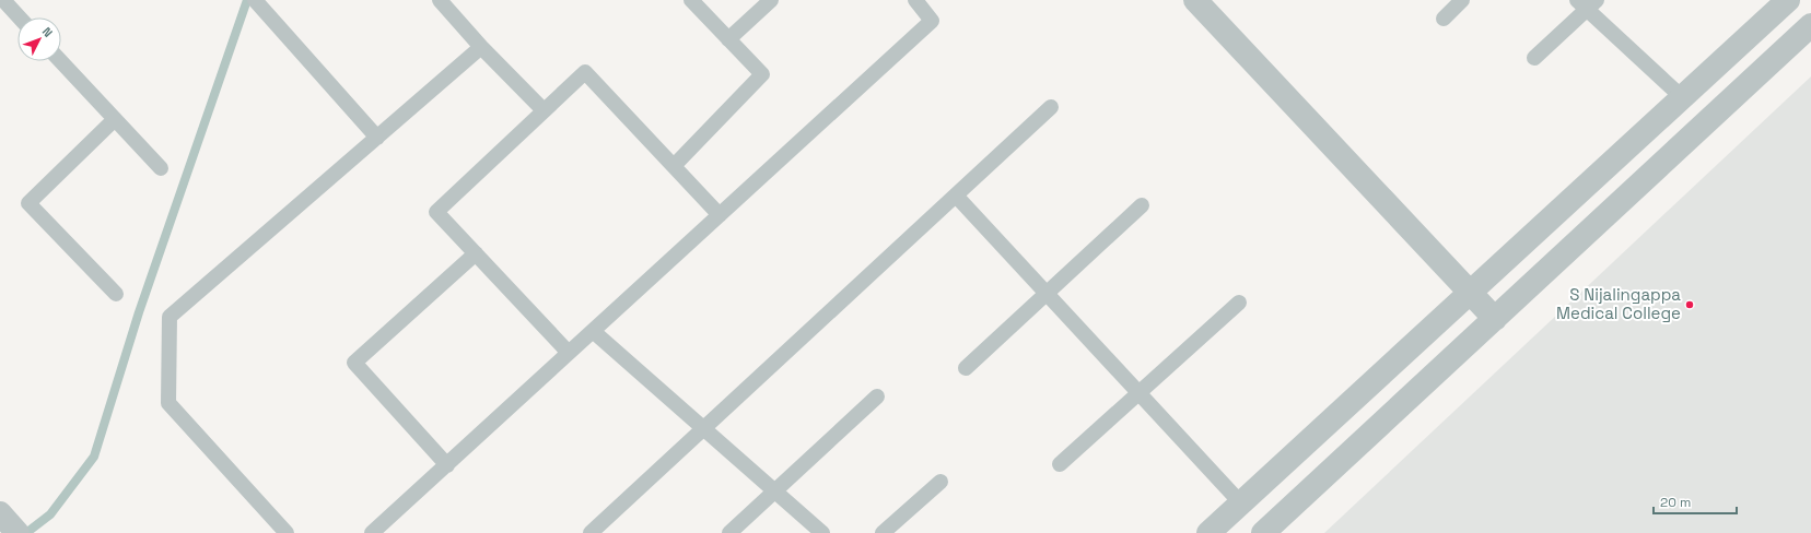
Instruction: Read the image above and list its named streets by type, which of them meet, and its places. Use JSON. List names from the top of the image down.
{
  "places": ["S Nijalingappa Medical College"],
  "scale_bar": "20 m",
  "north": "top right"
}
